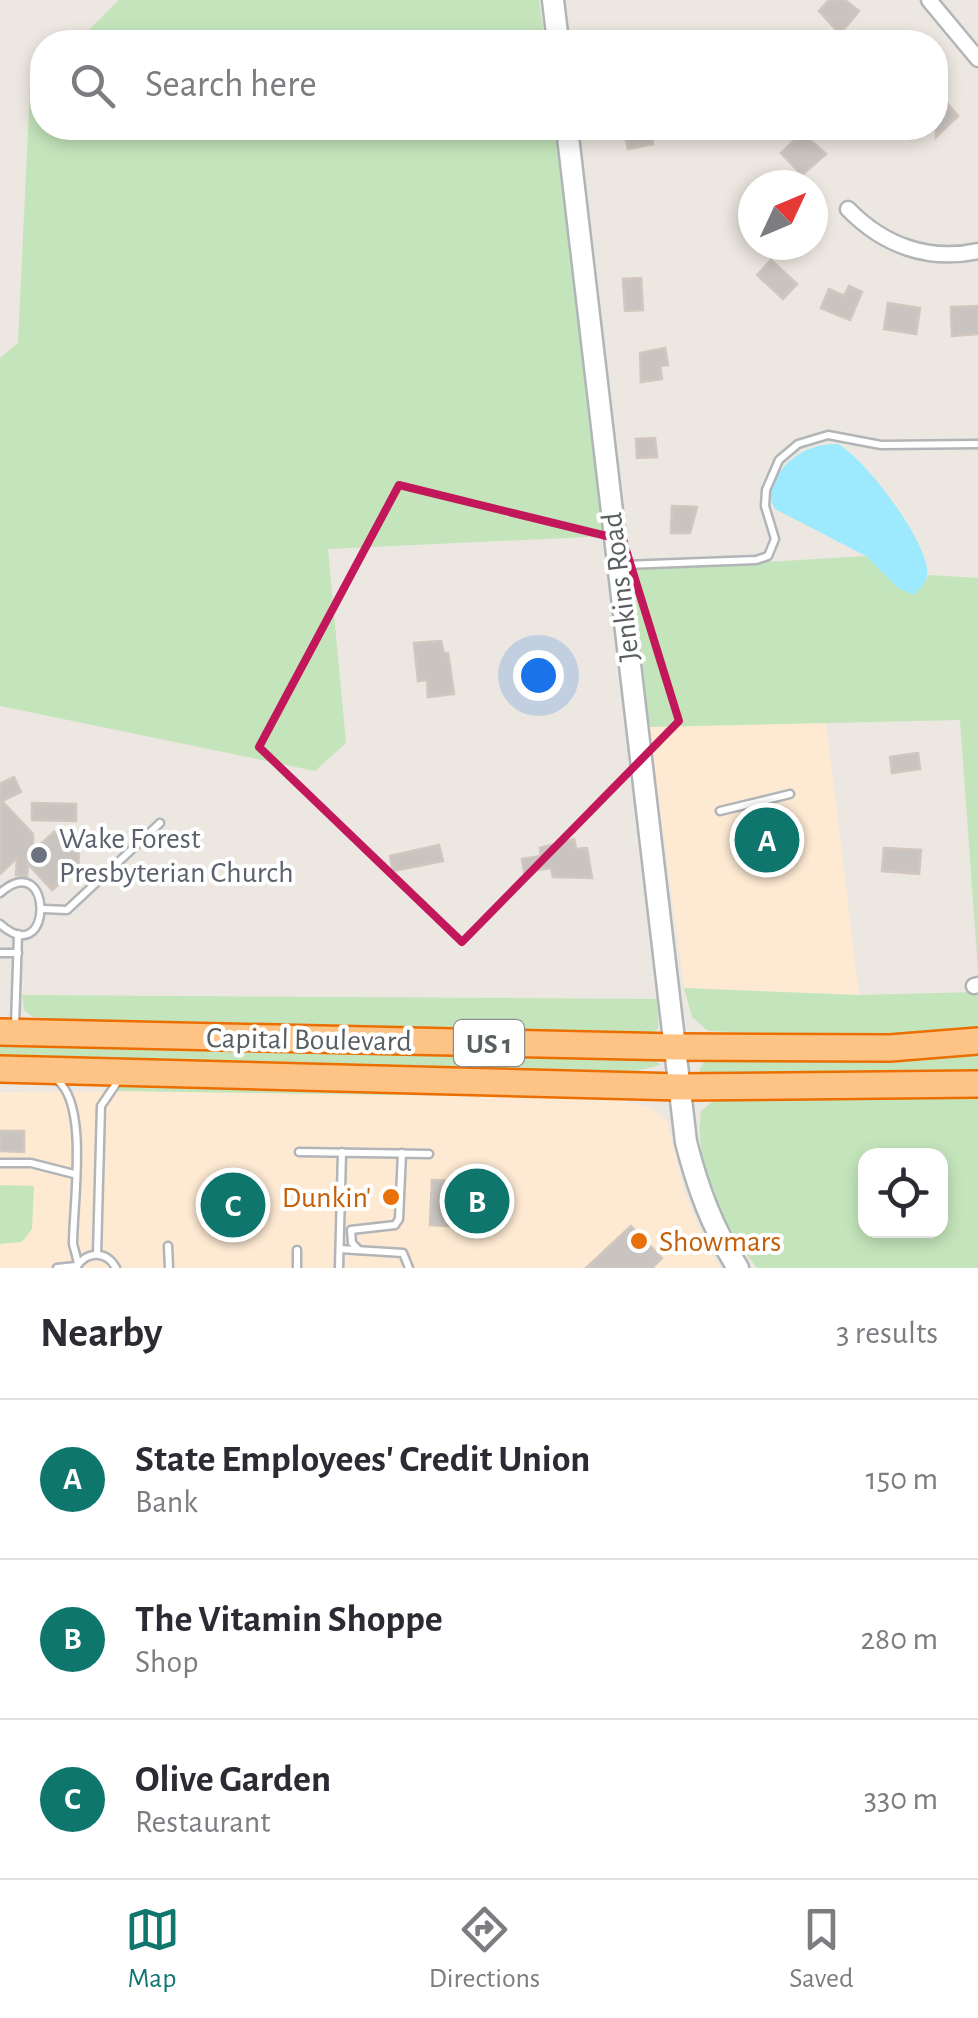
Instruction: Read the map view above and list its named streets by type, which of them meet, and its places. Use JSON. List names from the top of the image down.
{
  "streets": {
    "highway": ["Capital Boulevard", "US 1"],
    "street": ["Jenkins Road"]
  },
  "crossings": [
    ["Jenkins Road", "Capital Boulevard"]
  ],
  "places": ["Wake Forest Presbyterian Church", "Dunkin'", "Showmars"],
  "north": "top right",
  "page": {
    "search": "Search here",
    "pins": ["A", "B", "C"],
    "heading": ["Nearby", "3 results"],
    "list": [
      {
        "mark": "A",
        "name": "State Employees' Credit Union",
        "note": "Bank",
        "value": "150 m"
      },
      {
        "mark": "B",
        "name": "The Vitamin Shoppe",
        "note": "Shop",
        "value": "280 m"
      },
      {
        "mark": "C",
        "name": "Olive Garden",
        "note": "Restaurant",
        "value": "330 m"
      }
    ],
    "nav": ["Map", "Directions", "Saved"]
  }
}
